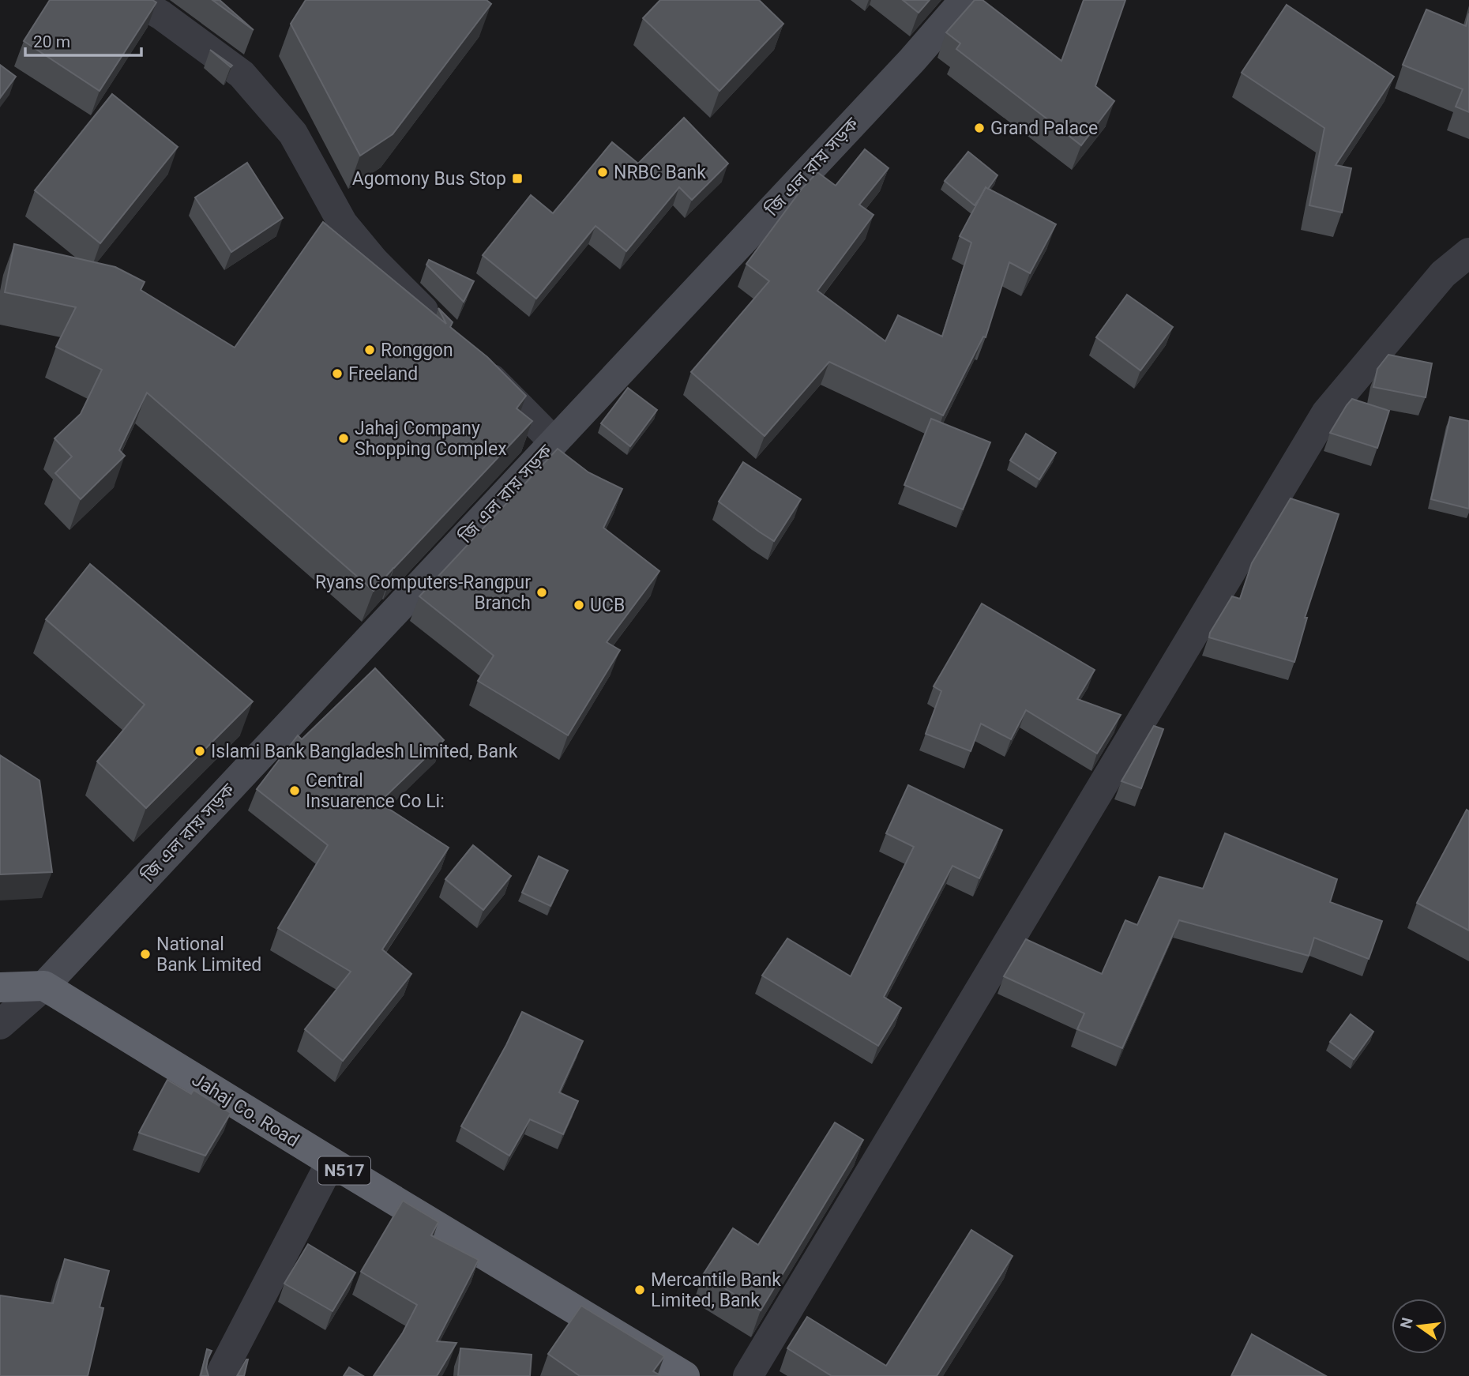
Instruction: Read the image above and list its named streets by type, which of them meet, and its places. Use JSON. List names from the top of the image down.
{
  "streets": {
    "highway": ["Jahaj Co. Road", "N517"],
    "main road": ["জি এল রায় সড়ক"]
  },
  "crossings": [
    ["জি এল রায় সড়ক", "Jahaj Co. Road"]
  ],
  "places": {
    "other": [
      "Grand Palace",
      "NRBC Bank",
      "Ronggon",
      "Freeland",
      "Jahaj Company Shopping Complex",
      "Ryans Computers-Rangpur Branch",
      "UCB",
      "Islami Bank Bangladesh Limited, Bank",
      "Central Insuarence Co Li:",
      "National Bank Limited",
      "Mercantile Bank Limited, Bank"
    ],
    "transit": ["Agomony Bus Stop"]
  },
  "scale_bar": "20 m",
  "north": "left"
}
